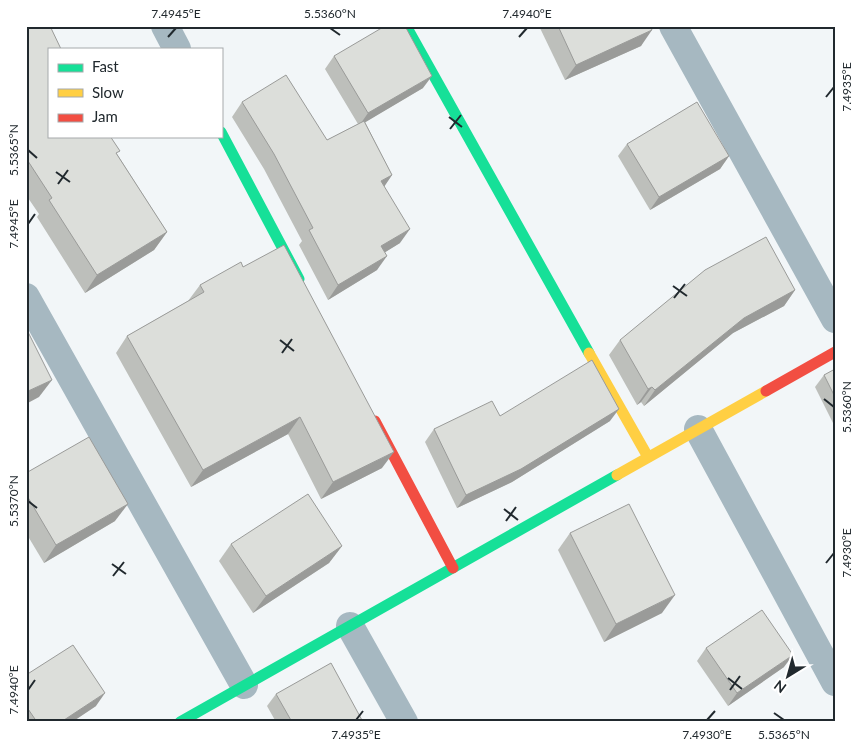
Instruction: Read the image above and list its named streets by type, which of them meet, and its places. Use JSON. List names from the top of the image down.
{
  "legend": ["Fast", "Slow", "Jam"],
  "north": "bottom left",
  "coordinates": [
    "7.4945°E",
    "5.5360°N",
    "7.4940°E",
    "7.4935°E",
    "5.5365°N",
    "5.5370°N",
    "7.4930°E"
  ]
}
